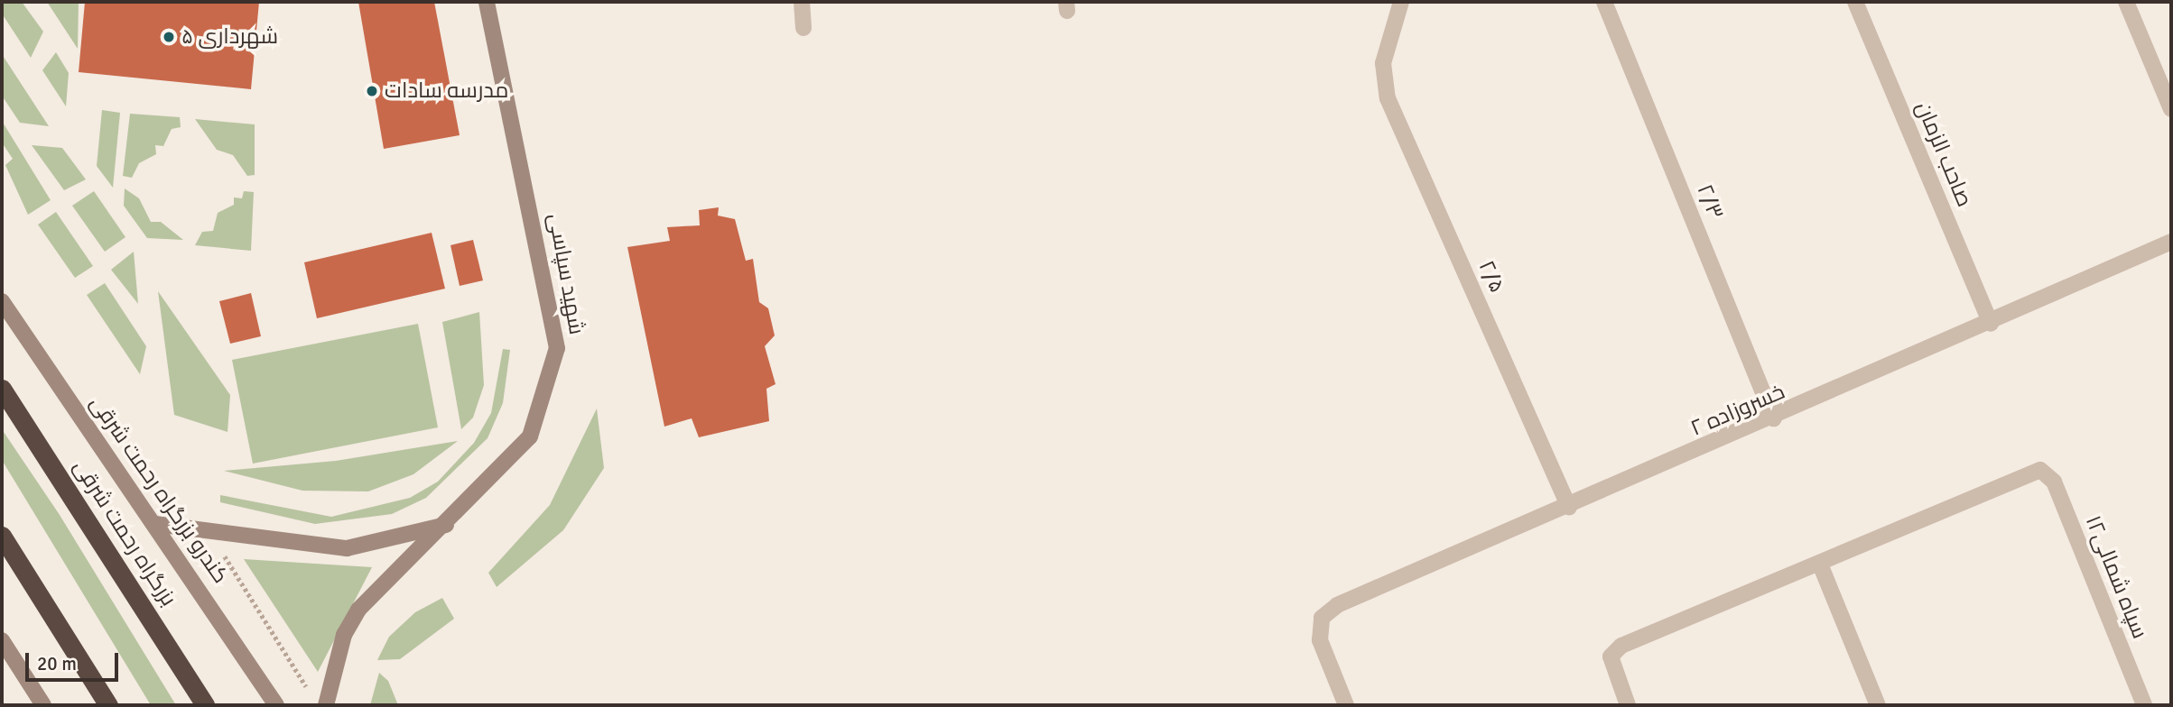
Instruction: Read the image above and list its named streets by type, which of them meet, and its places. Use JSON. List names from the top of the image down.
{
  "streets": {
    "highway": ["بزرگراه رحمت شرقی"],
    "street": [
      "صاحب الزمان",
      "۲/۳",
      "شهید سپاسی",
      "۲/۵",
      "خسروزاده ۲",
      "کندرو بزرگراه رحمت شرقی",
      "سپاه شمالی۱۲"
    ]
  },
  "crossings": [
    ["صاحب الزمان", "خسروزاده ۲"],
    ["۲/۳", "خسروزاده ۲"],
    ["۲/۵", "خسروزاده ۲"]
  ],
  "places": ["شهرداری ۵", "مدرسه سادات"],
  "scale_bar": "20 m"
}
